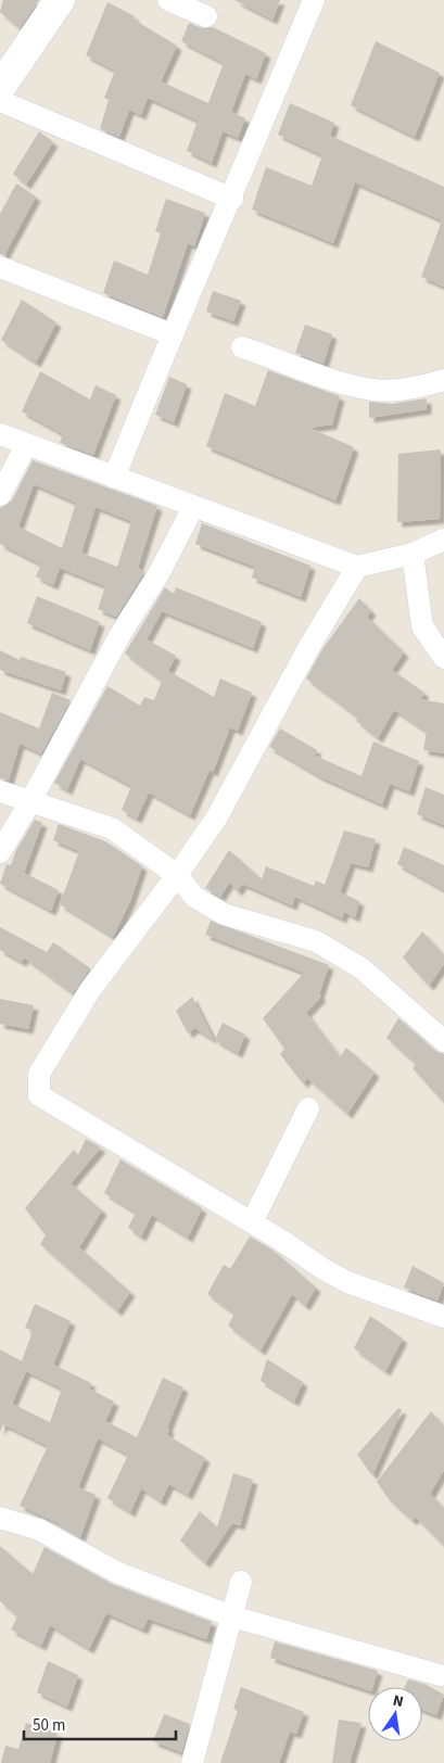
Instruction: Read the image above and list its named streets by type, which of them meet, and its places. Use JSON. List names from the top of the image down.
{
  "scale_bar": "50 m",
  "north": "top"
}
